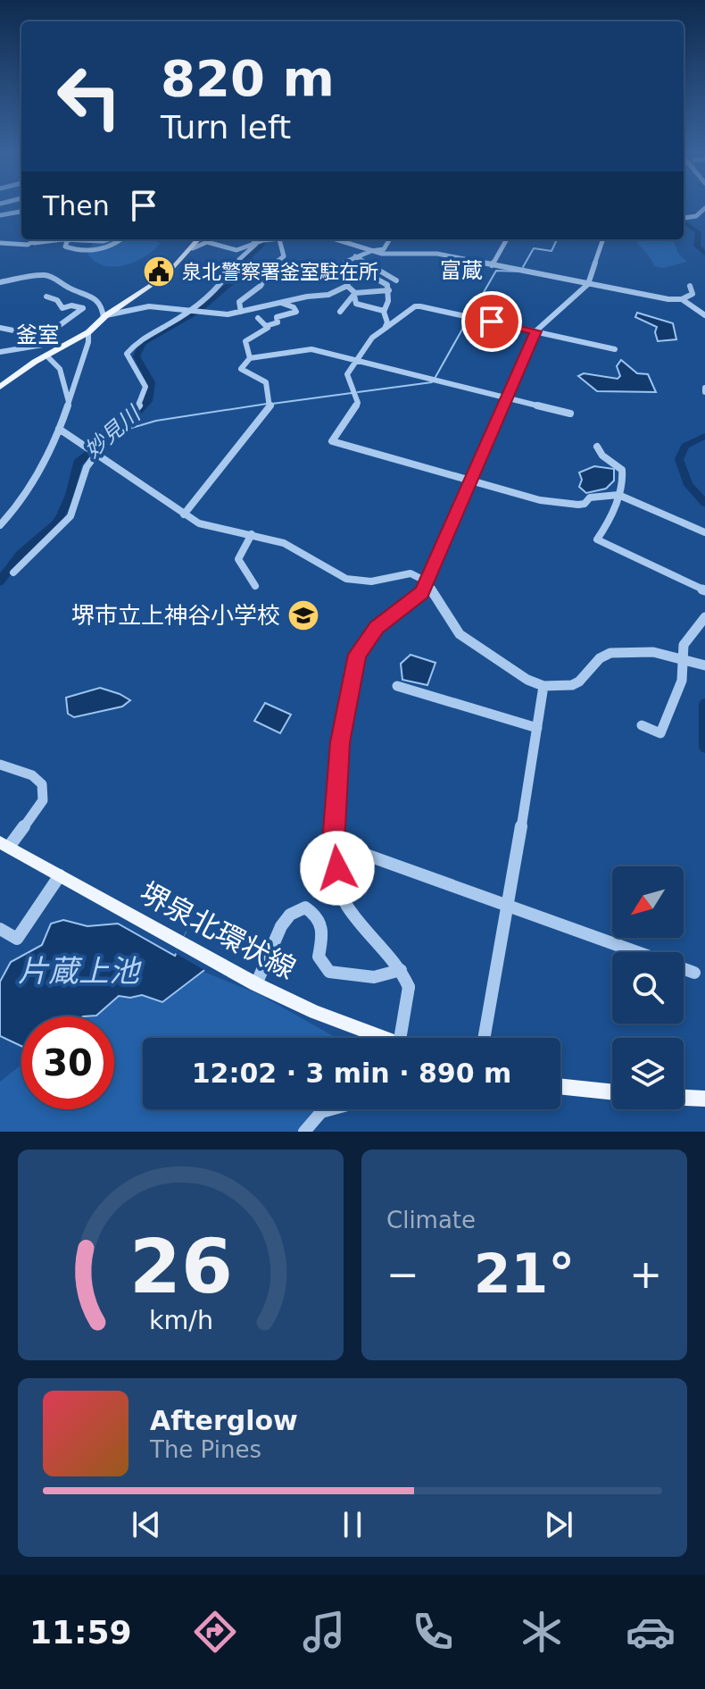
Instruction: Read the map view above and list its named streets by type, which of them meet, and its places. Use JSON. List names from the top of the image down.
{
  "streets": {
    "main road": ["堺泉北環状線"]
  },
  "districts": ["富蔵", "釜室"],
  "water": ["妙見川", "片蔵上池"],
  "places": {
    "public building": ["泉北警察署釜室駐在所"],
    "school or university": ["堺市立上神谷小学校"]
  },
  "north": "bottom left",
  "page": {
    "turn": ["820 m", "Turn left"],
    "then": "Then",
    "limit": "30",
    "trip": "12:02 · 3 min · 890 m",
    "tile": "Climate",
    "heat": ["−", "21°", "+"],
    "song": ["Afterglow", "The Pines"],
    "tabs": "11:59",
    "gauge": ["26", "km/h"]
  }
}
